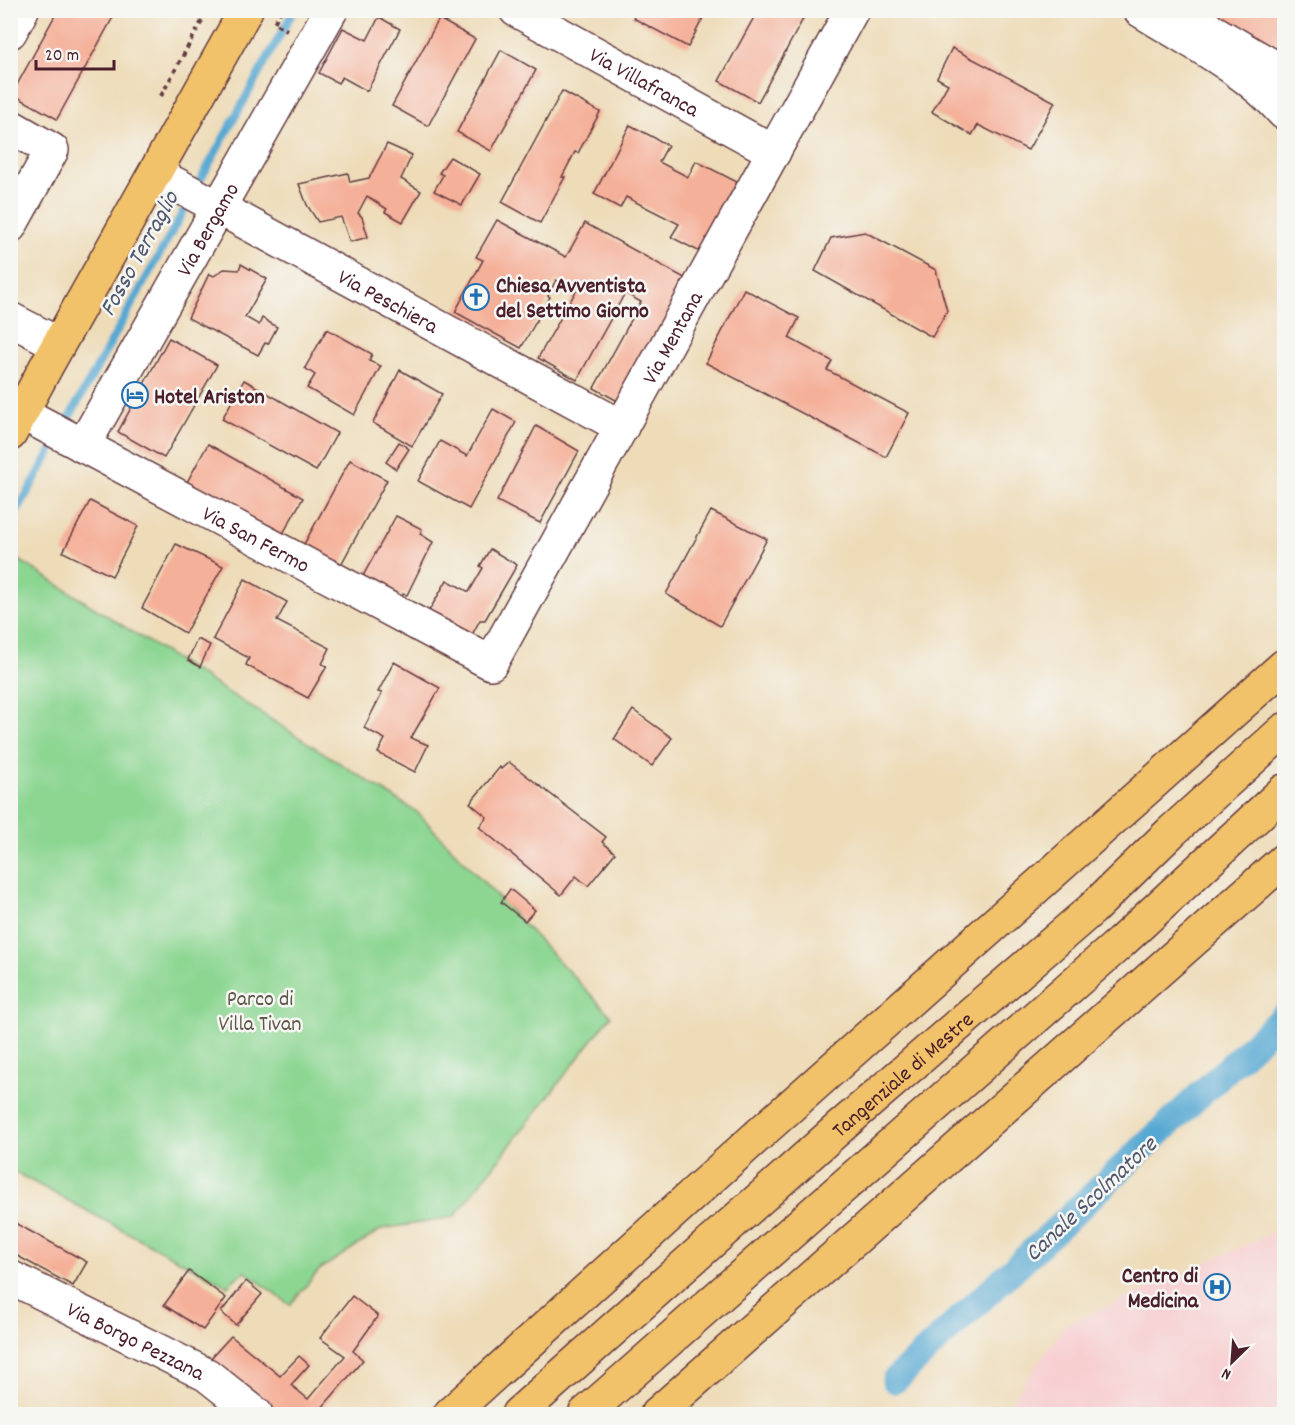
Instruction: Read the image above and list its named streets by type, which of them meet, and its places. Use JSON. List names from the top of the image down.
{
  "streets": {
    "main road": ["Tangenziale di Mestre"],
    "street": [
      "Via Villafranca",
      "Via Bergamo",
      "Via Peschiera",
      "Via Mentana",
      "Via San Fermo",
      "Via Borgo Pezzana"
    ]
  },
  "crossings": [
    ["Via Villafranca", "Via Mentana"],
    ["Via Bergamo", "Via Peschiera"],
    ["Via Bergamo", "Via San Fermo"],
    ["Via Peschiera", "Via Mentana"],
    ["Via Mentana", "Via San Fermo"]
  ],
  "water": ["Fosso Terraglio", "Canale Scolmatore"],
  "parks": ["Parco di Villa Tivan"],
  "places": {
    "church": ["Chiesa Avventista del Settimo Giorno"],
    "hotel": ["Hotel Ariston"],
    "hospital": ["Centro di Medicina"]
  },
  "scale_bar": "20 m",
  "north": "bottom left"
}
